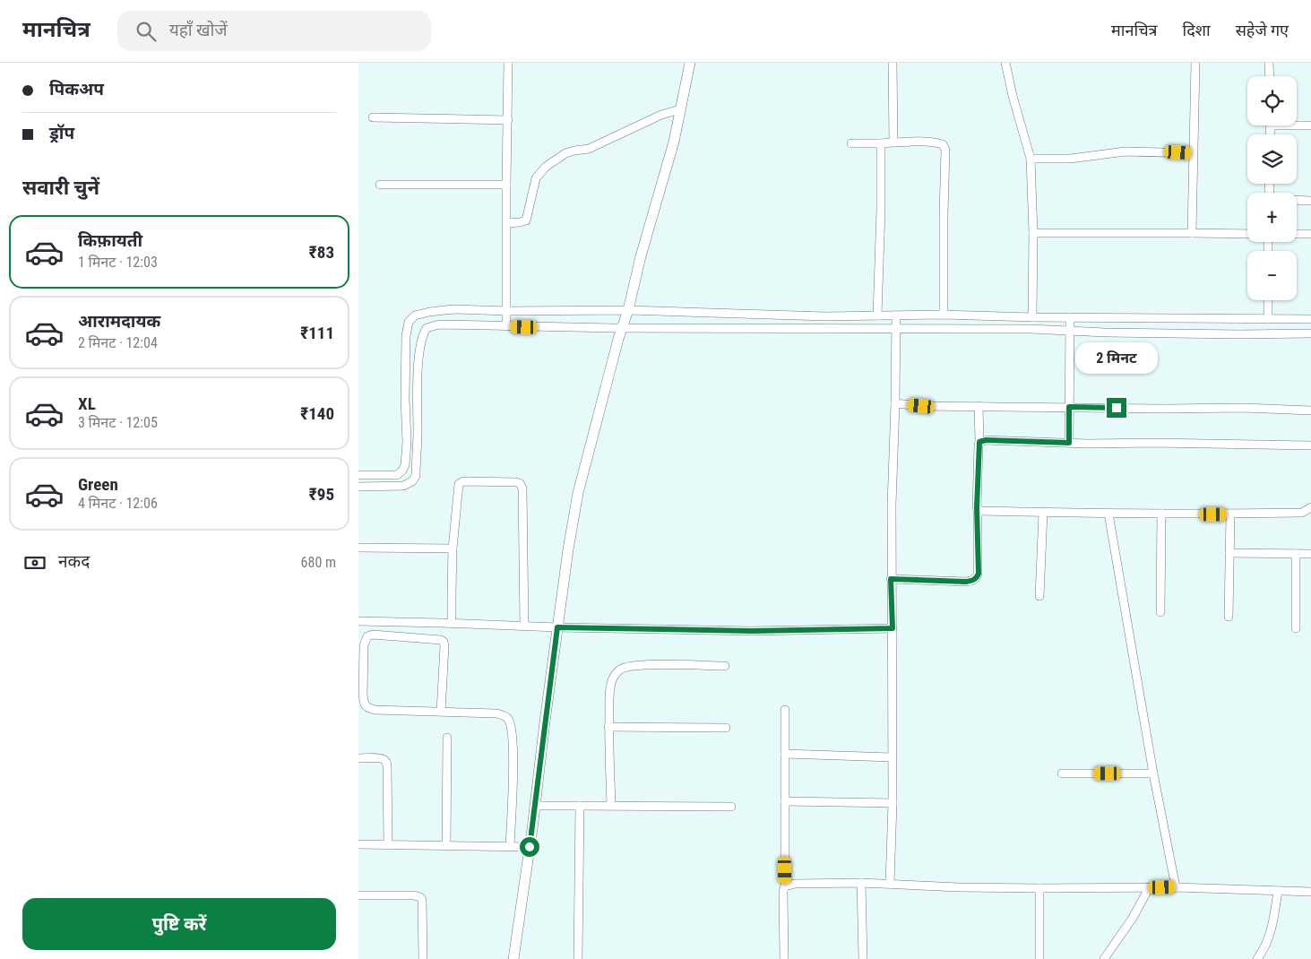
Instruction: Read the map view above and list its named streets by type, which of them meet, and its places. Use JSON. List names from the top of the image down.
{
  "page": {
    "header": "मानचित्र",
    "search": "यहाँ खोजें",
    "nav": ["मानचित्र", "दिशा", "सहेजे गए"],
    "banner": ["पिकअप", "ड्रॉप"],
    "map_buttons": ["+", "−"],
    "heading": "सवारी चुनें",
    "list": [
      {
        "name": "किफ़ायती",
        "note": "1 मिनट · 12:03",
        "value": "₹83"
      },
      {
        "name": "आरामदायक",
        "note": "2 मिनट · 12:04",
        "value": "₹111"
      },
      {
        "name": "XL",
        "note": "3 मिनट · 12:05",
        "value": "₹140"
      },
      {
        "name": "Green",
        "note": "4 मिनट · 12:06",
        "value": "₹95"
      }
    ],
    "bubble": "2 मिनट",
    "pay": ["नकद", "680 m"],
    "buttons": "पुष्टि करें"
  }
}
